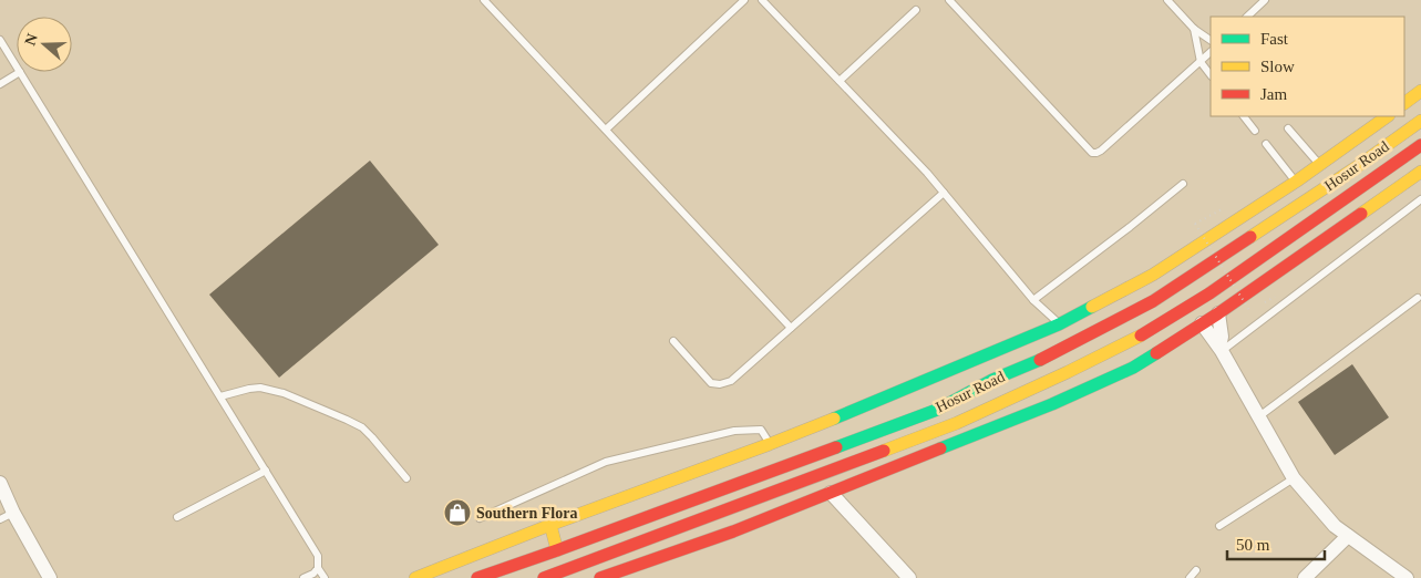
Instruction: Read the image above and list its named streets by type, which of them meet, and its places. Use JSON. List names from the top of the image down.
{
  "streets": {
    "main road": ["Hosur Road"]
  },
  "places": {
    "shop": ["Southern Flora"]
  },
  "legend": ["Fast", "Slow", "Jam"],
  "scale_bar": "50 m",
  "north": "left"
}
